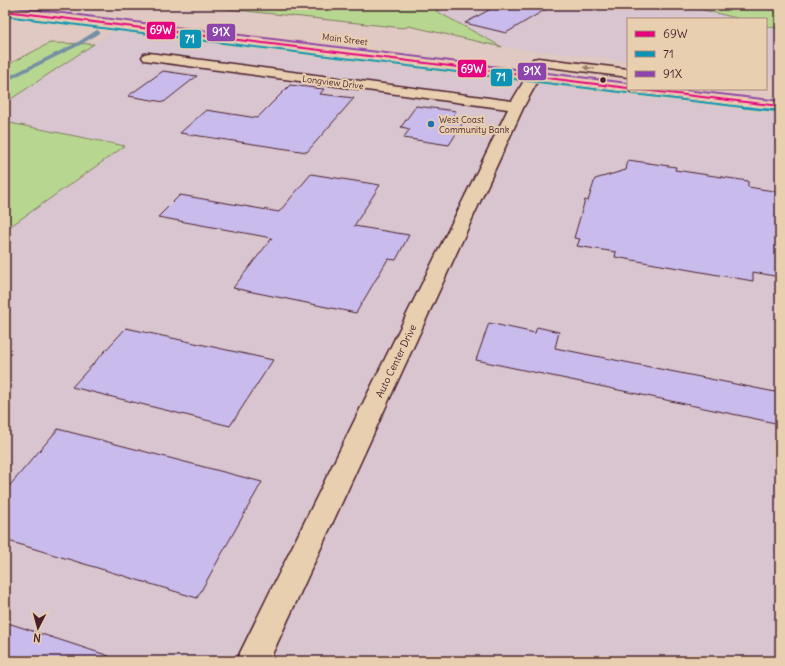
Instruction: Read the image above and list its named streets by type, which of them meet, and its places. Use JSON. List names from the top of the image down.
{
  "streets": {
    "main road": ["Main Street", "Longview Drive", "Auto Center Drive"]
  },
  "crossings": [
    ["Main Street", "Auto Center Drive"],
    ["Longview Drive", "Auto Center Drive"]
  ],
  "places": ["West Coast Community Bank"],
  "lines": ["transit line 91X", "transit line 69W", "transit line 71"],
  "legend": ["69W", "71", "91X"],
  "north": "bottom"
}
